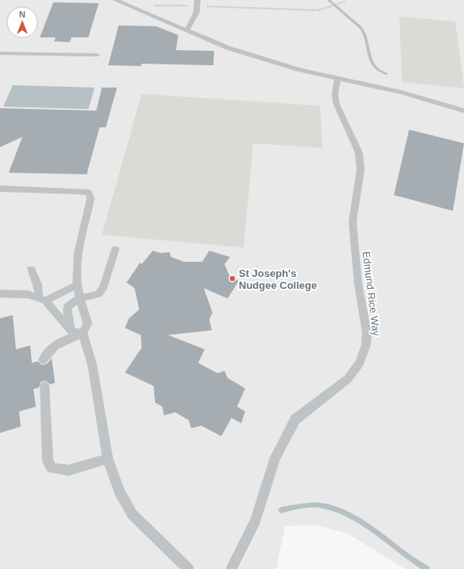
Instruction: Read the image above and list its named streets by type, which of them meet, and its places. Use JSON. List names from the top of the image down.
{
  "streets": {
    "lane": ["Edmund Rice Way"]
  },
  "places": ["St Joseph's Nudgee College"],
  "north": "top"
}
